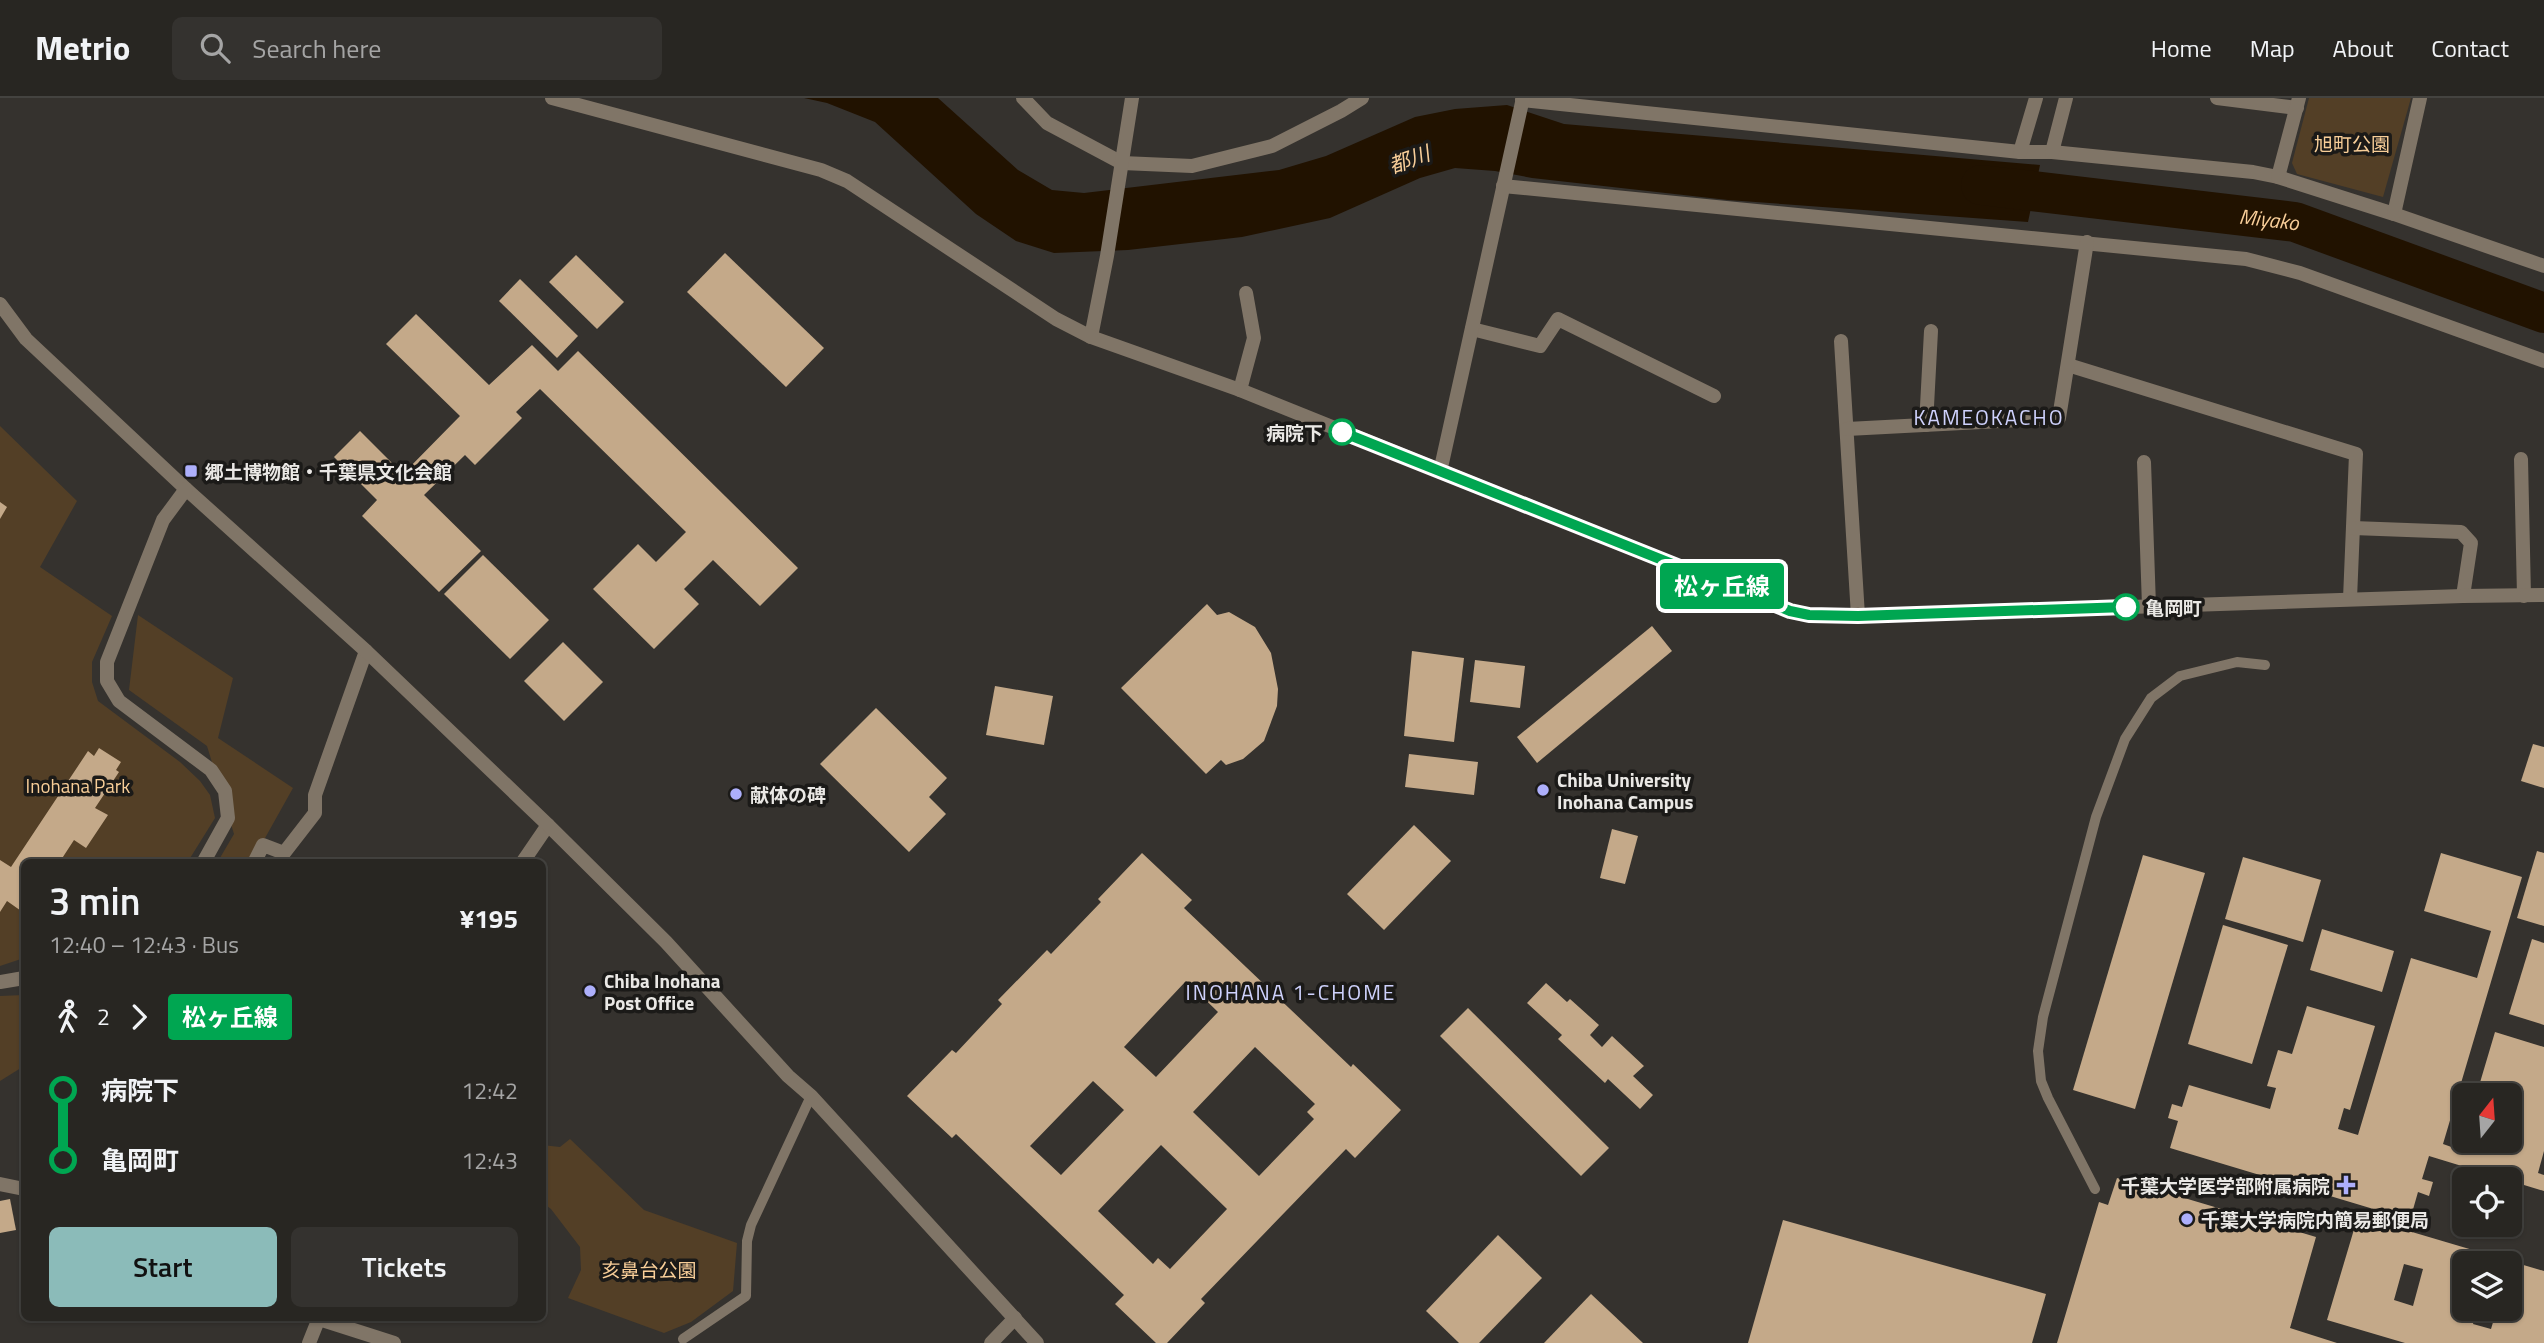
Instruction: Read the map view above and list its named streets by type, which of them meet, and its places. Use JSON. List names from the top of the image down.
{
  "districts": ["KAMEOKACHO", "INOHANA 1-CHOME"],
  "water": ["都川", "Miyako"],
  "parks": ["旭町公園", "Inohana Park", "亥鼻台公園"],
  "places": {
    "other": [
      "病院下",
      "亀岡町",
      "Chiba University Inohana Campus",
      "献体の碑",
      "Chiba Inohana Post Office",
      "千葉大学病院内簡易郵便局"
    ],
    "transit": ["郷土博物館・千葉県文化会館"],
    "health": ["千葉大学医学部附属病院"]
  },
  "lines": ["bus line 松ヶ丘線"],
  "north": "top",
  "page": {
    "header": "Metrio",
    "search": "Search here",
    "nav": [
      "Home",
      "Map",
      "About",
      "Contact"
    ],
    "on_map": "松ヶ丘線",
    "heading": ["3 min", "12:40 – 12:43 · Bus", "¥195"],
    "legs": ["2", "松ヶ丘線"],
    "list": [
      {
        "name": "病院下",
        "value": "12:42"
      },
      {
        "name": "亀岡町",
        "value": "12:43"
      }
    ],
    "buttons": ["Start", "Tickets"]
  }
}
